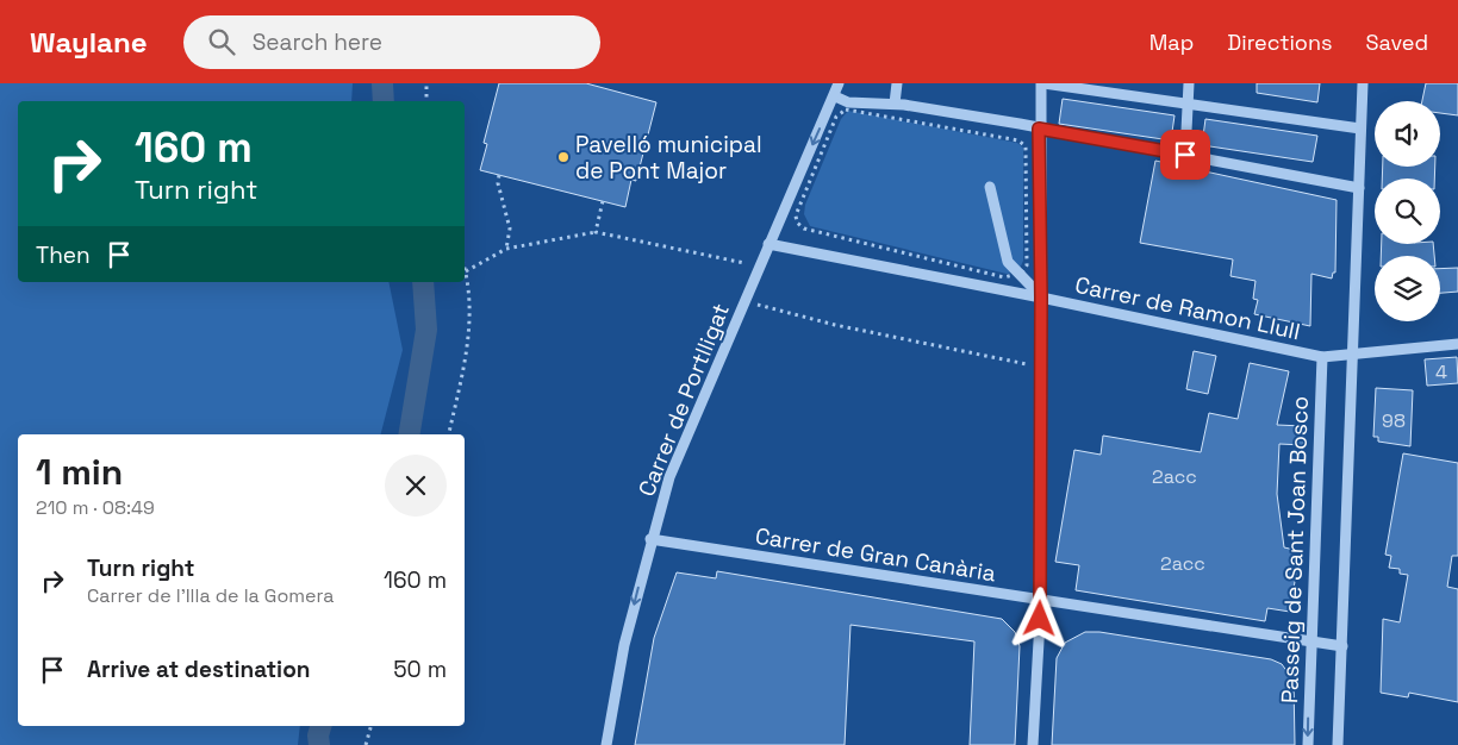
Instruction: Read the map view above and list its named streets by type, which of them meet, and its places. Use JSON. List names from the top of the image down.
{
  "streets": {
    "street": [
      "Carrer de Ramon Llull",
      "Carrer de Portlligat",
      "Passeig de Sant Joan Bosco",
      "Carrer de Gran Canària"
    ]
  },
  "crossings": [
    ["Carrer de Ramon Llull", "Carrer de Portlligat"],
    ["Carrer de Ramon Llull", "Passeig de Sant Joan Bosco"],
    ["Carrer de Portlligat", "Carrer de Gran Canària"],
    ["Passeig de Sant Joan Bosco", "Carrer de Gran Canària"]
  ],
  "one_way": ["Carrer de Portlligat"],
  "places": ["Pavelló municipal de Pont Major"],
  "house_numbers": [
    "4",
    "98",
    "2acc",
    "2acc"
  ],
  "page": {
    "header": "Waylane",
    "search": "Search here",
    "nav": ["Map", "Directions", "Saved"],
    "turn": ["160 m", "Turn right"],
    "then": "Then",
    "heading": ["1 min", "210 m · 08:49"],
    "list": [
      {
        "name": "Turn right",
        "note": "Carrer de l'Illa de la Gomera",
        "value": "160 m"
      },
      {
        "name": "Arrive at destination",
        "value": "50 m"
      }
    ]
  }
}
